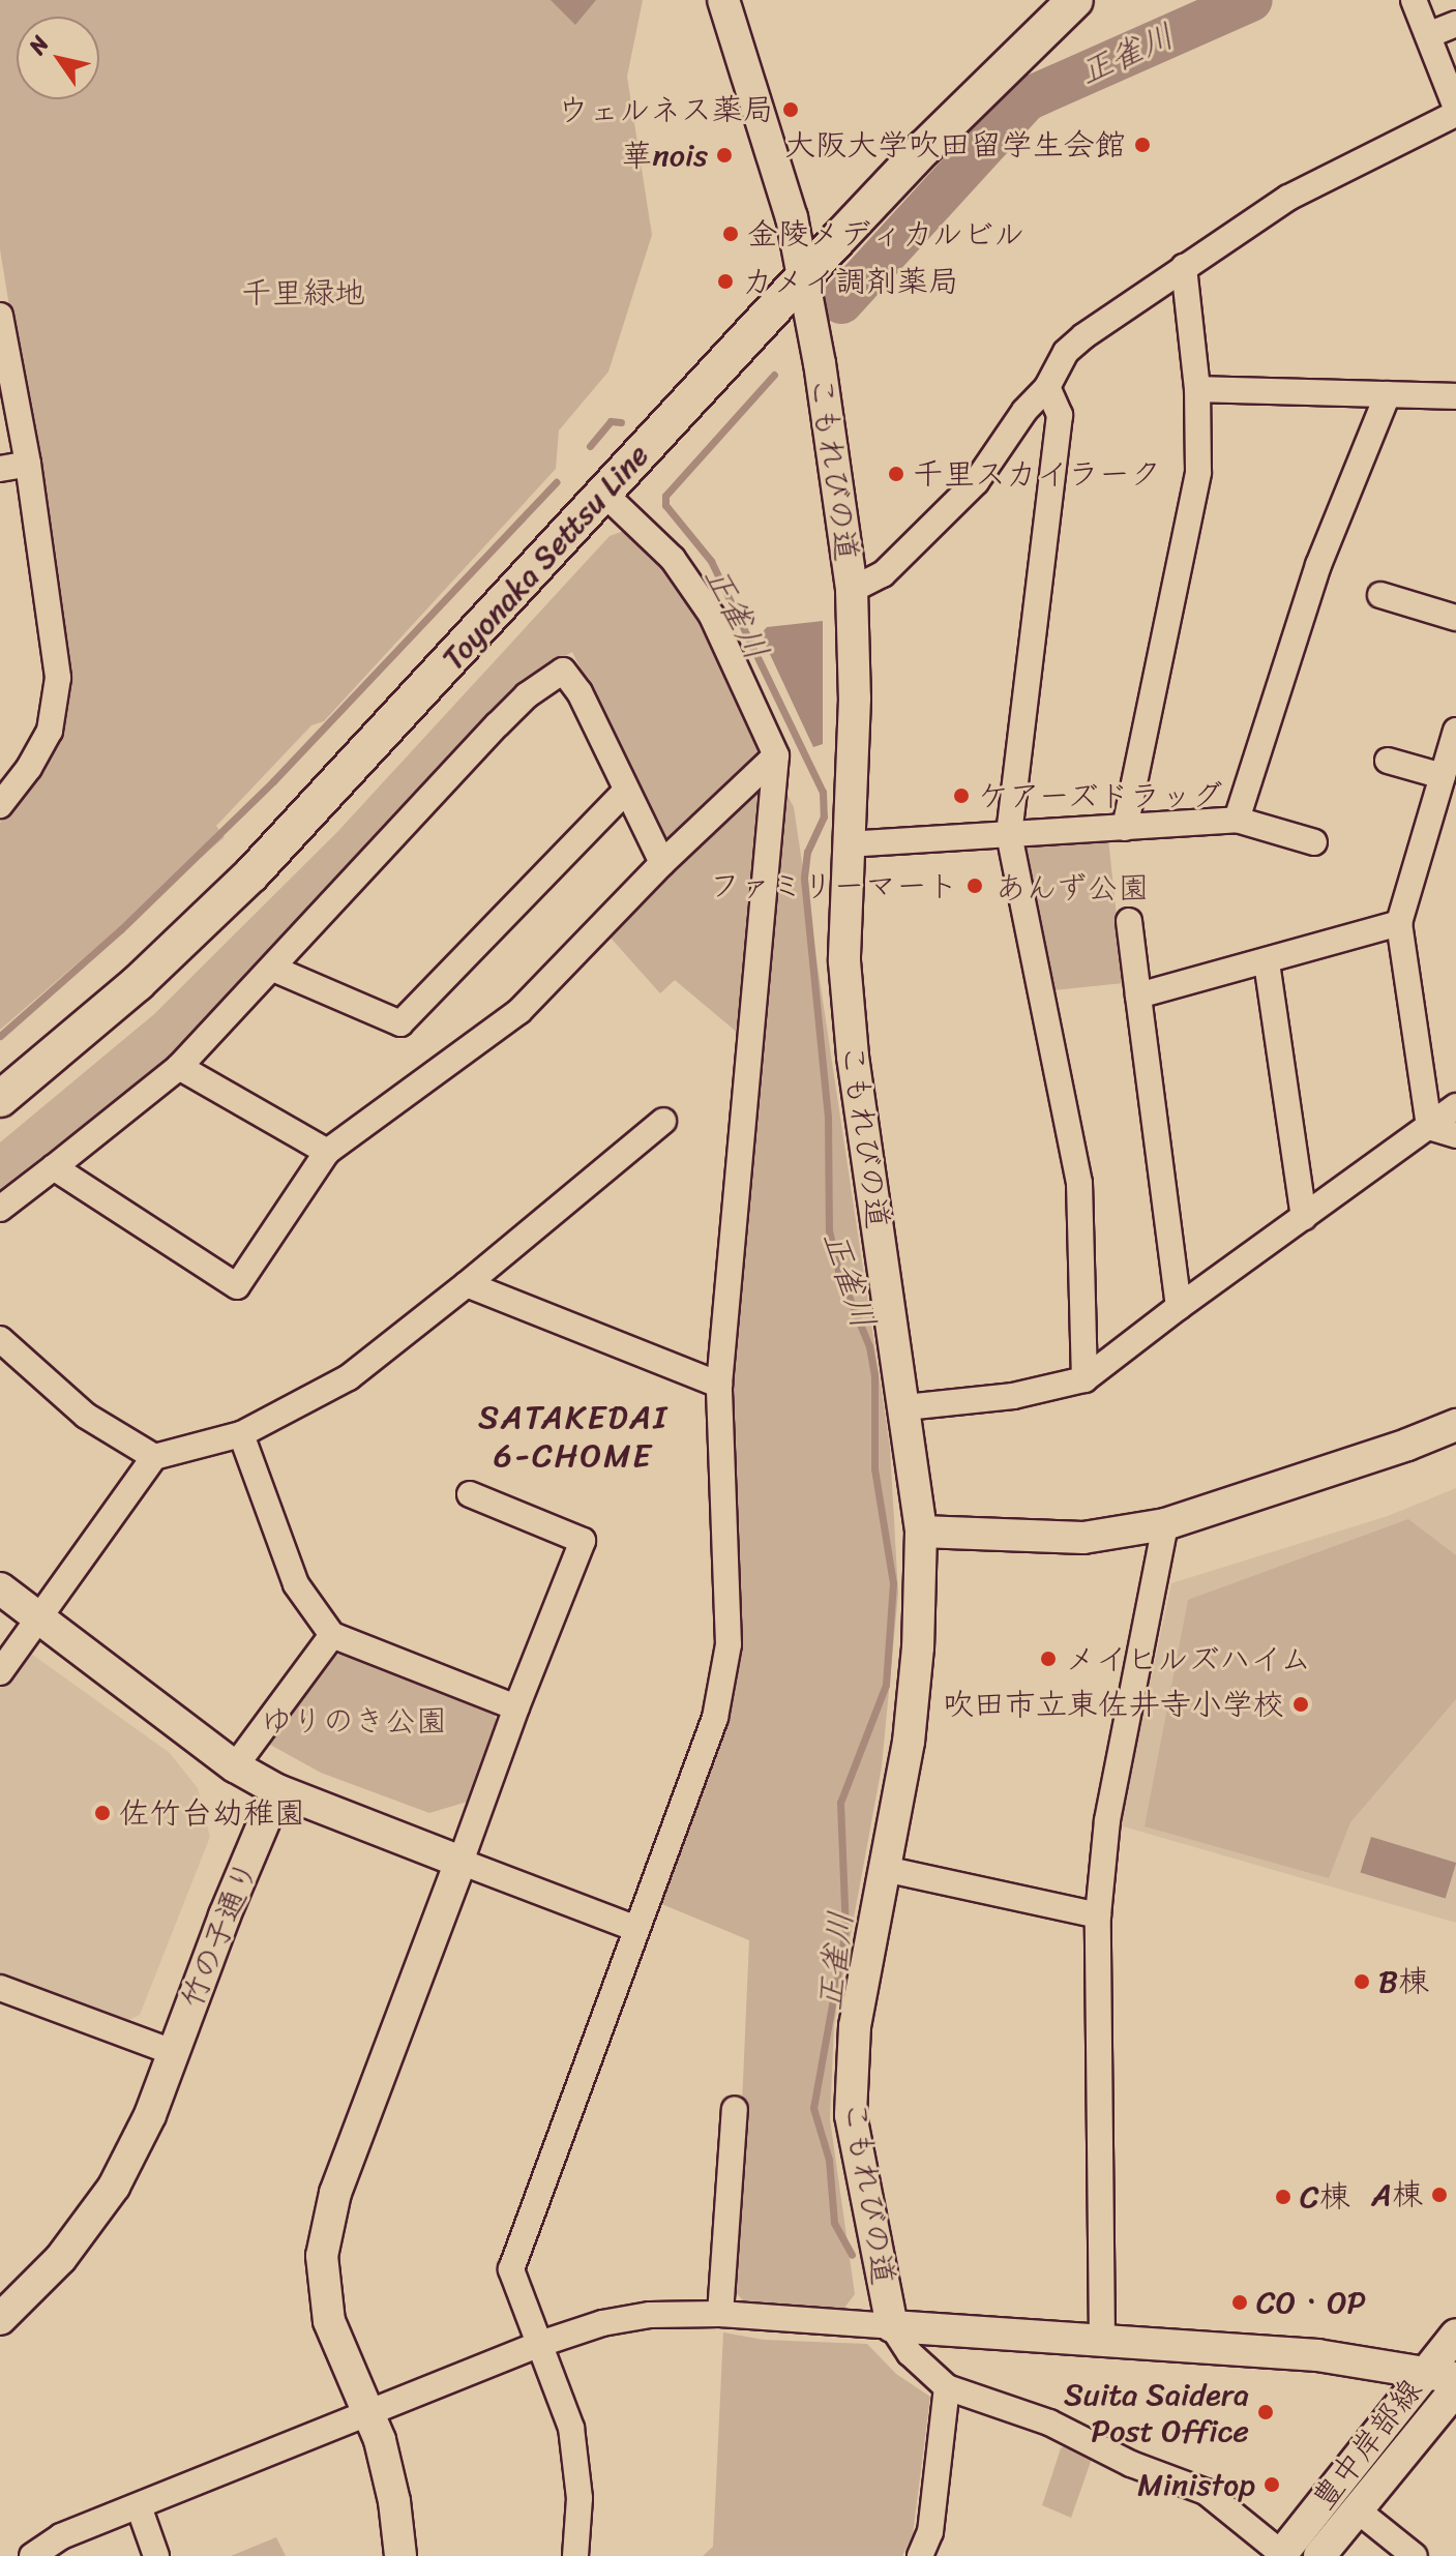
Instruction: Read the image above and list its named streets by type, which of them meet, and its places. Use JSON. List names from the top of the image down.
{
  "streets": {
    "main road": ["Toyonaka Settsu Line"],
    "street": ["こもれびの道", "竹の子通り", "豊中岸部線"]
  },
  "crossings": [
    ["こもれびの道", "Toyonaka Settsu Line"]
  ],
  "districts": ["SATAKEDAI 6-CHOME"],
  "water": ["正雀川"],
  "parks": ["千里緑地", "あんず公園", "ゆりのき公園"],
  "places": [
    "ウェルネス薬局",
    "大阪大学吹田留学生会館",
    "華nois",
    "金陵メディカルビル",
    "カメイ調剤薬局",
    "千里スカイラーク",
    "ケアーズドラッグ",
    "ファミリーマート",
    "メイヒルズハイム",
    "吹田市立東佐井寺小学校",
    "佐竹台幼稚園",
    "B棟",
    "A棟",
    "C棟",
    "CO・OP",
    "Suita Saidera Post Office",
    "Ministop"
  ],
  "north": "top left"
}
